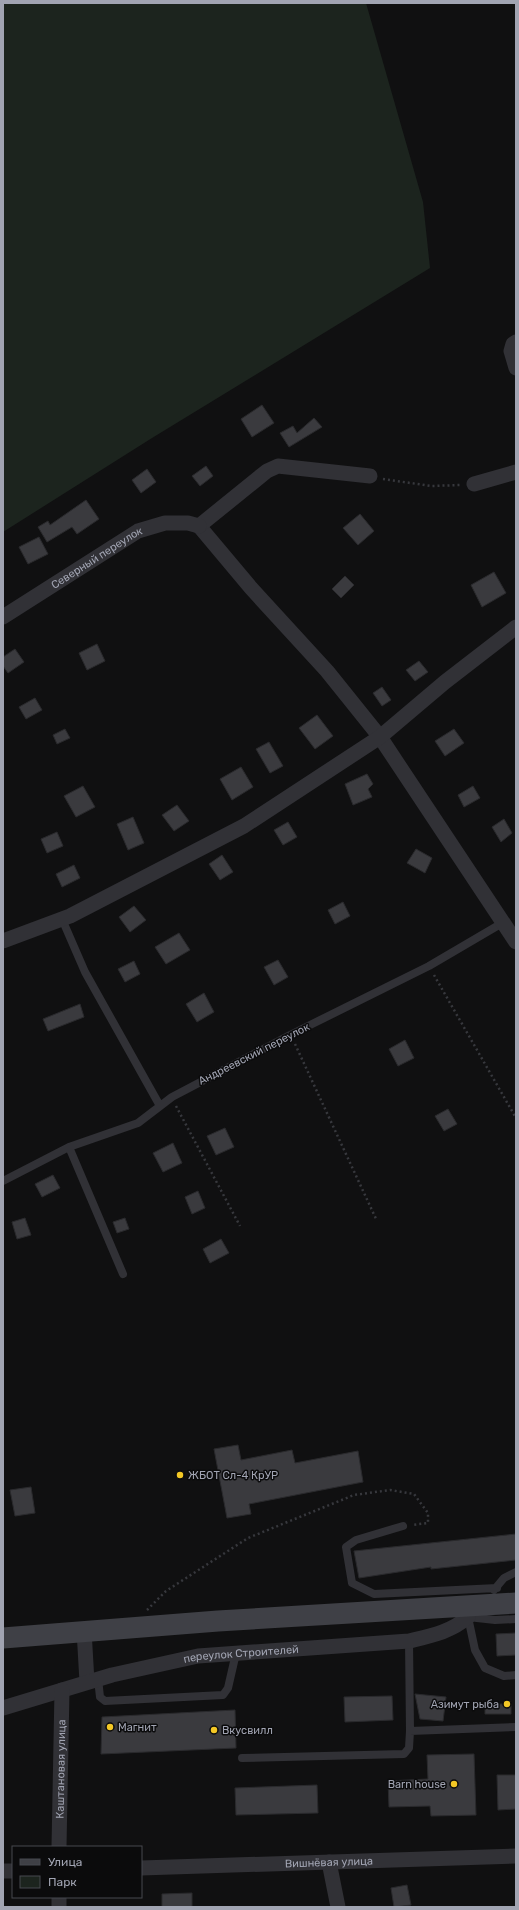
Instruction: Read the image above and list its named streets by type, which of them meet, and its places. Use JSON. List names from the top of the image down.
{
  "streets": {
    "street": [
      "Северный переулок",
      "переулок Строителей",
      "Каштановая улица",
      "Вишнёвая улица"
    ],
    "lane": ["Андреевский переулок"]
  },
  "crossings": [
    ["переулок Строителей", "Каштановая улица"]
  ],
  "places": [
    "ЖБОТ Сл-4 КрУР",
    "Азимут рыба",
    "Магнит",
    "Вкусвилл",
    "Barn house"
  ],
  "legend": ["Улица", "Парк"]
}
